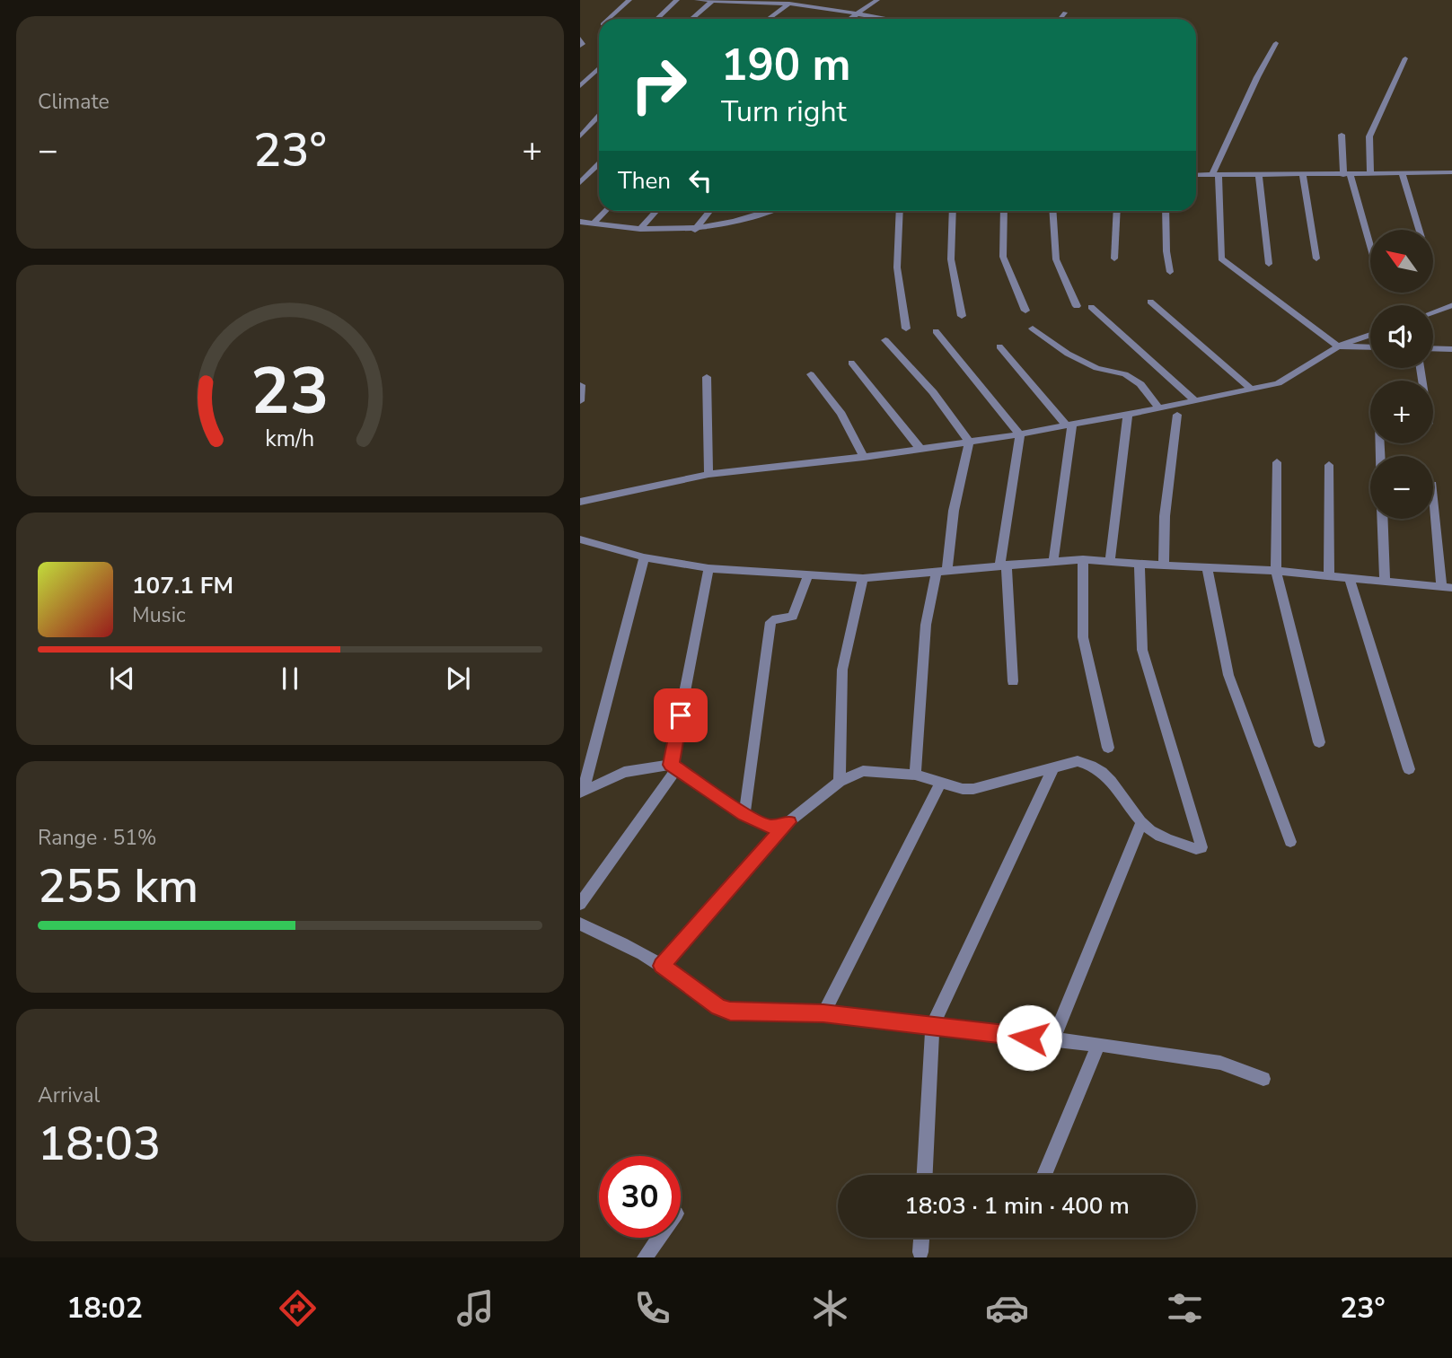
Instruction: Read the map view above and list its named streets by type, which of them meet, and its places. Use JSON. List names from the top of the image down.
{
  "north": "top left",
  "page": {
    "tile": [
      "Climate",
      ["Range · 51%", "255 km"],
      ["Arrival", "18:03"]
    ],
    "turn": ["190 m", "Turn right"],
    "heat": ["−", "23°", "+"],
    "then": "Then",
    "map_buttons": ["+", "−"],
    "song": ["107.1 FM", "Music"],
    "limit": "30",
    "trip": "18:03 · 1 min · 400 m",
    "tabs": ["18:02", "23°"],
    "gauge": ["23", "km/h"]
  }
}
